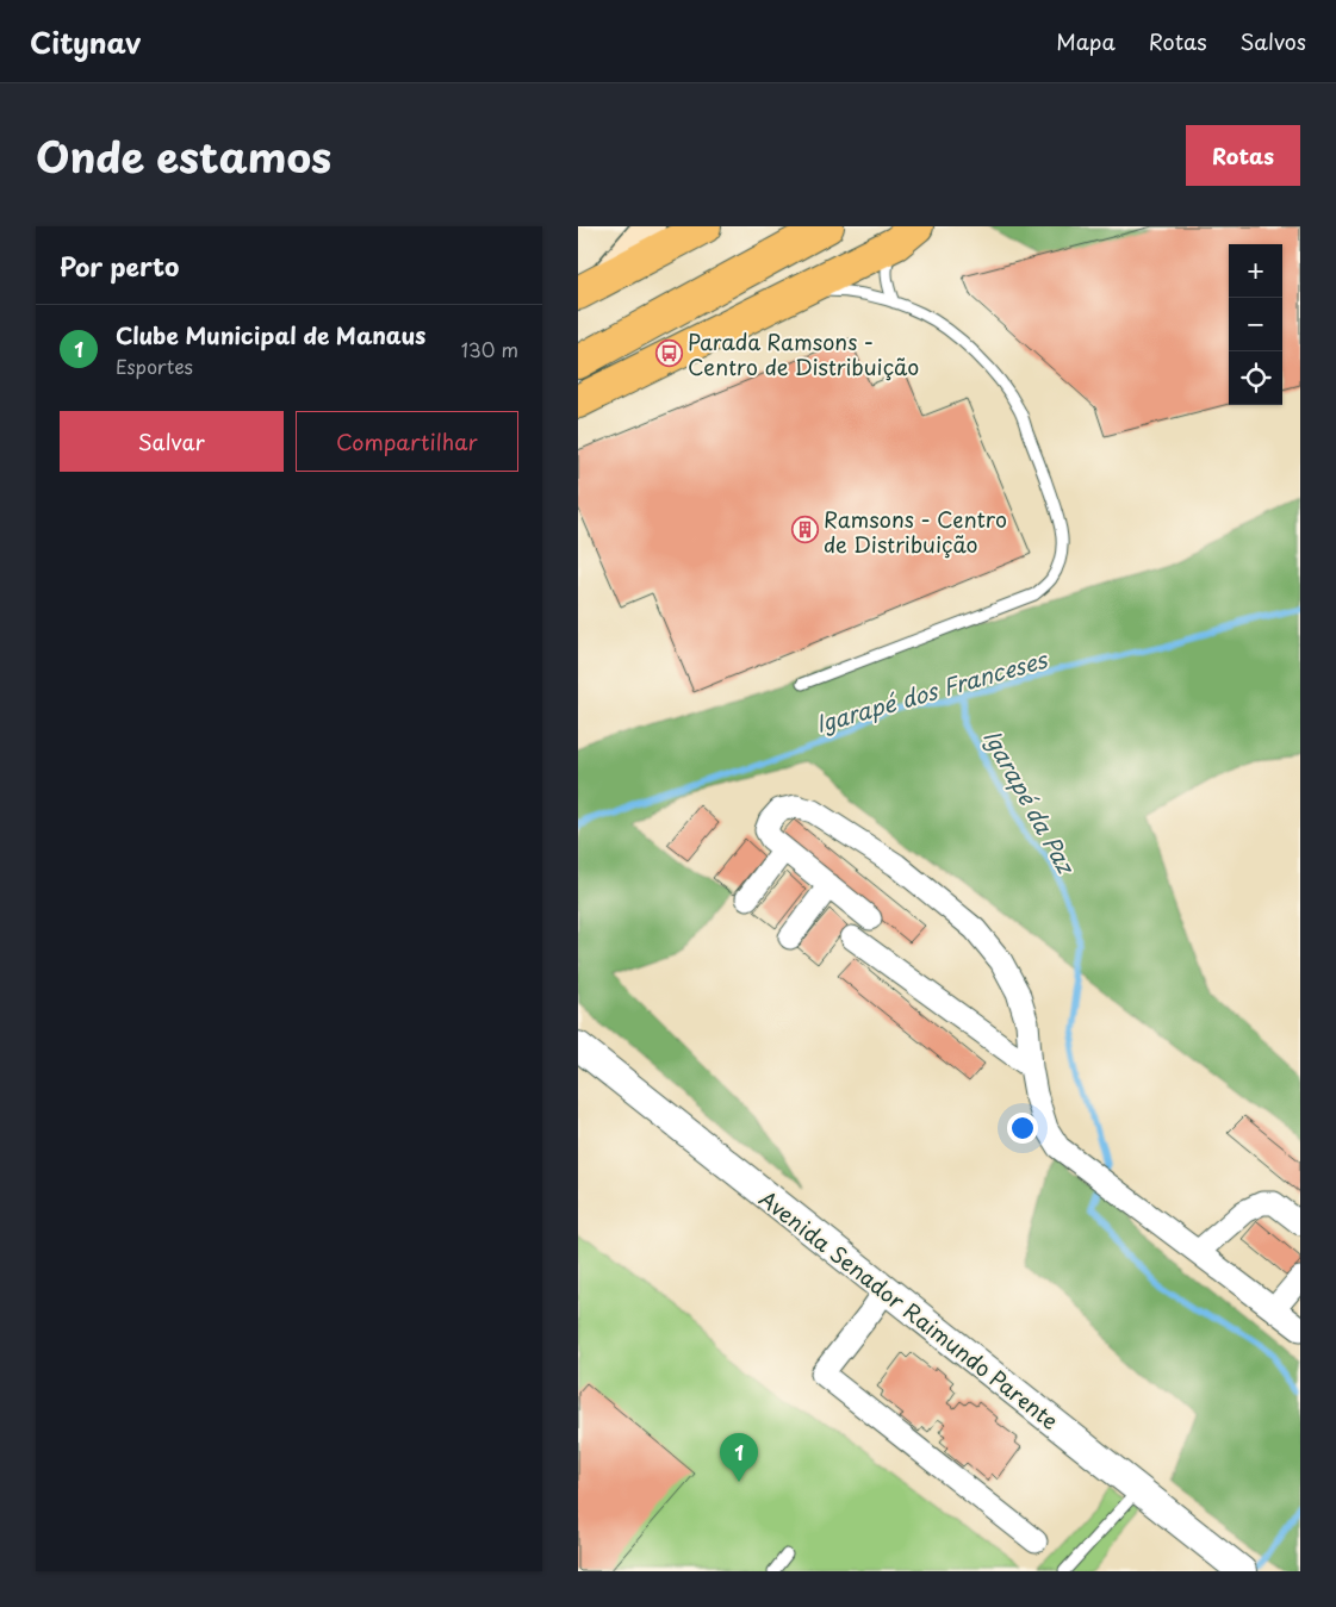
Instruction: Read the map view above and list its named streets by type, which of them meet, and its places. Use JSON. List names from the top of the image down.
{
  "streets": {
    "street": ["Avenida Senador Raimundo Parente"]
  },
  "water": ["Igarapé dos Franceses", "Igarapé da Paz"],
  "places": {
    "bus stop": ["Parada Ramsons - Centro de Distribuição"],
    "building": ["Ramsons - Centro de Distribuição"]
  },
  "page": {
    "header": "Citynav",
    "nav": ["Mapa", "Rotas", "Salvos"],
    "title": "Onde estamos",
    "buttons": [
      "Rotas",
      ["Salvar", "Compartilhar"]
    ],
    "heading": "Por perto",
    "map_buttons": ["+", "−"],
    "list": [
      {
        "mark": "1",
        "name": "Clube Municipal de Manaus",
        "note": "Esportes",
        "value": "130 m"
      }
    ],
    "pins": "1"
  }
}
